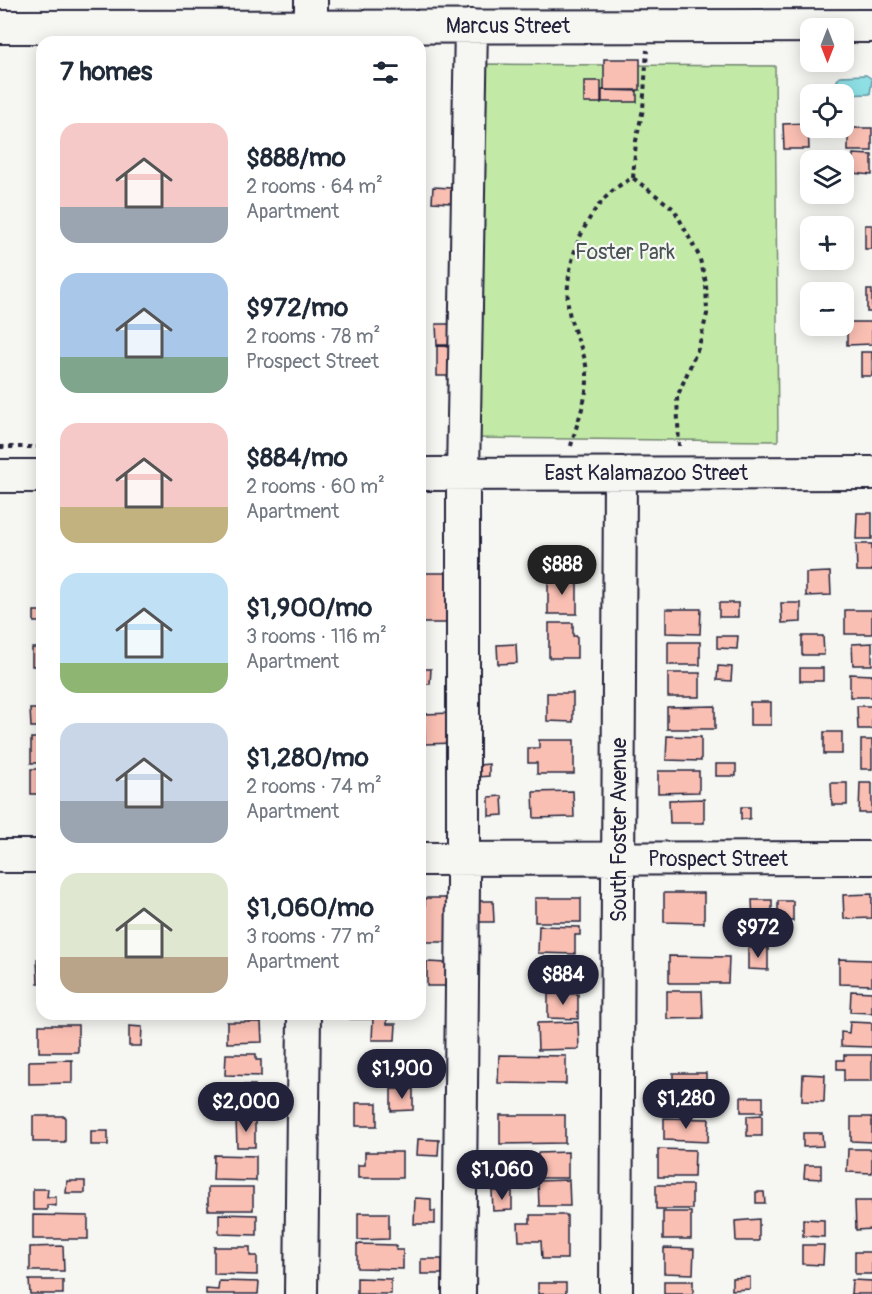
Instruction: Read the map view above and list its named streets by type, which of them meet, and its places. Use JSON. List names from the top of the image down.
{
  "streets": {
    "street": [
      "Marcus Street",
      "East Kalamazoo Street",
      "South Foster Avenue",
      "Prospect Street"
    ]
  },
  "crossings": [
    ["East Kalamazoo Street", "South Foster Avenue"],
    ["South Foster Avenue", "Prospect Street"]
  ],
  "parks": ["Foster Park"],
  "north": "bottom",
  "page": {
    "map_buttons": ["+", "−"],
    "heading": "7 homes",
    "list": [
      {
        "name": "$888/mo",
        "note": "2 rooms · 64 m² · Apartment"
      },
      {
        "name": "$972/mo",
        "note": "2 rooms · 78 m² · Prospect Street"
      },
      {
        "name": "$884/mo",
        "note": "2 rooms · 60 m² · Apartment"
      },
      {
        "name": "$1,900/mo",
        "note": "3 rooms · 116 m² · Apartment"
      },
      {
        "name": "$1,280/mo",
        "note": "2 rooms · 74 m² · Apartment"
      },
      {
        "name": "$1,060/mo",
        "note": "3 rooms · 77 m² · Apartment"
      }
    ],
    "price": [
      "$888",
      "$972",
      "$884",
      "$1,900",
      "$1,280",
      "$2,000",
      "$1,060"
    ]
  }
}
